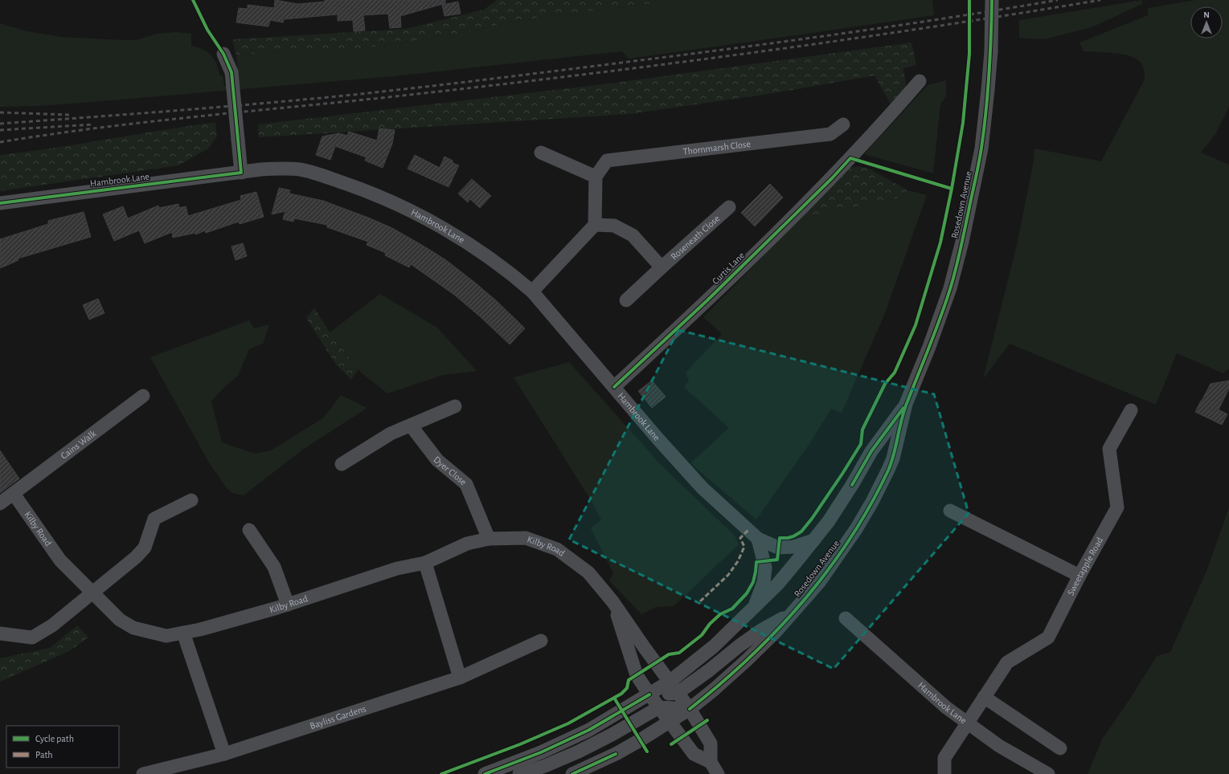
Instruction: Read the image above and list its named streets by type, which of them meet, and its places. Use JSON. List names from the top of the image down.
{
  "streets": {
    "street": [
      "Thornmarsh Close",
      "Hambrook Lane",
      "Rosedown Avenue",
      "Roseneath Close",
      "Curtis Lane",
      "Cains Walk",
      "Dyer Close",
      "Kilby Road",
      "Sweetapple Road",
      "Bayliss Gardens"
    ]
  },
  "crossings": [
    ["Hambrook Lane", "Rosedown Avenue"],
    ["Hambrook Lane", "Curtis Lane"],
    ["Hambrook Lane", "Sweetapple Road"],
    ["Rosedown Avenue", "Kilby Road"],
    ["Cains Walk", "Kilby Road"],
    ["Dyer Close", "Kilby Road"]
  ],
  "legend": ["Cycle path", "Path"],
  "north": "top"
}
